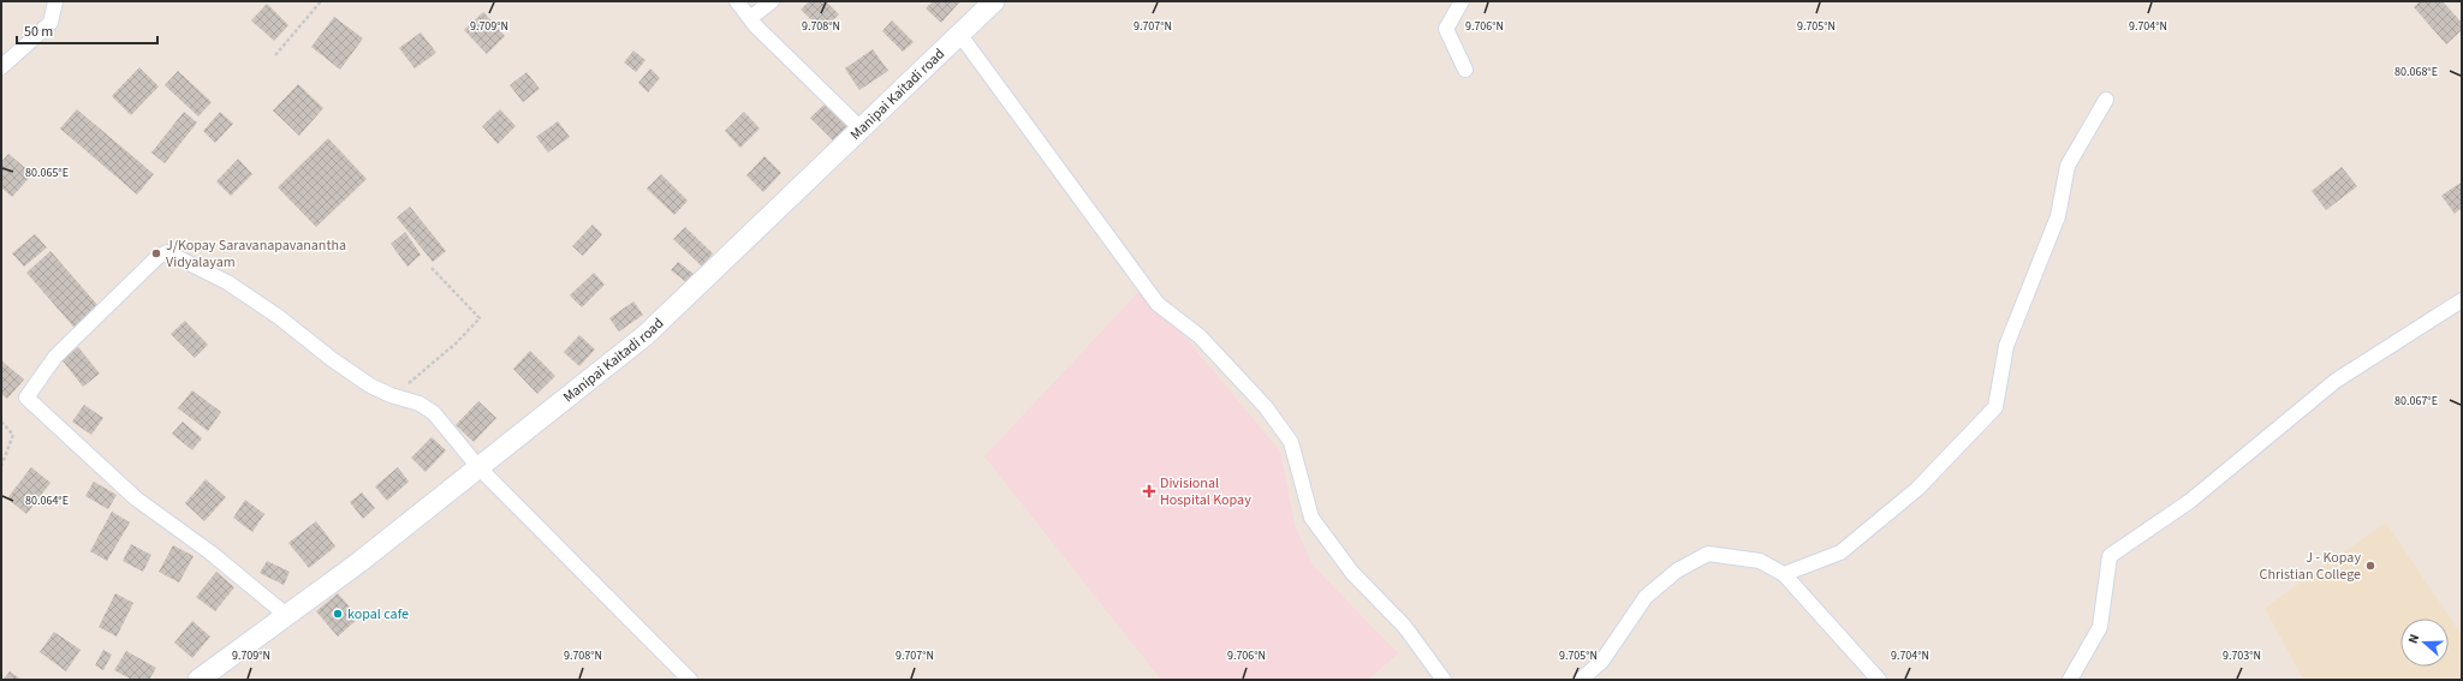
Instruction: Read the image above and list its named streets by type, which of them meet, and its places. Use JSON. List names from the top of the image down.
{
  "streets": {
    "main road": ["Manipai Kaitadi road"]
  },
  "places": {
    "other": ["J/Kopay Saravanapavanantha Vidyalayam", "J - Kopay Christian College", "kopal cafe"],
    "health": ["Divisional Hospital Kopay"]
  },
  "scale_bar": "50 m",
  "north": "left",
  "coordinates": [
    "9.709°N",
    "9.708°N",
    "9.707°N",
    "9.706°N",
    "9.705°N",
    "9.704°N",
    "80.068°E",
    "80.065°E",
    "80.067°E",
    "80.064°E",
    "9.703°N"
  ]
}
